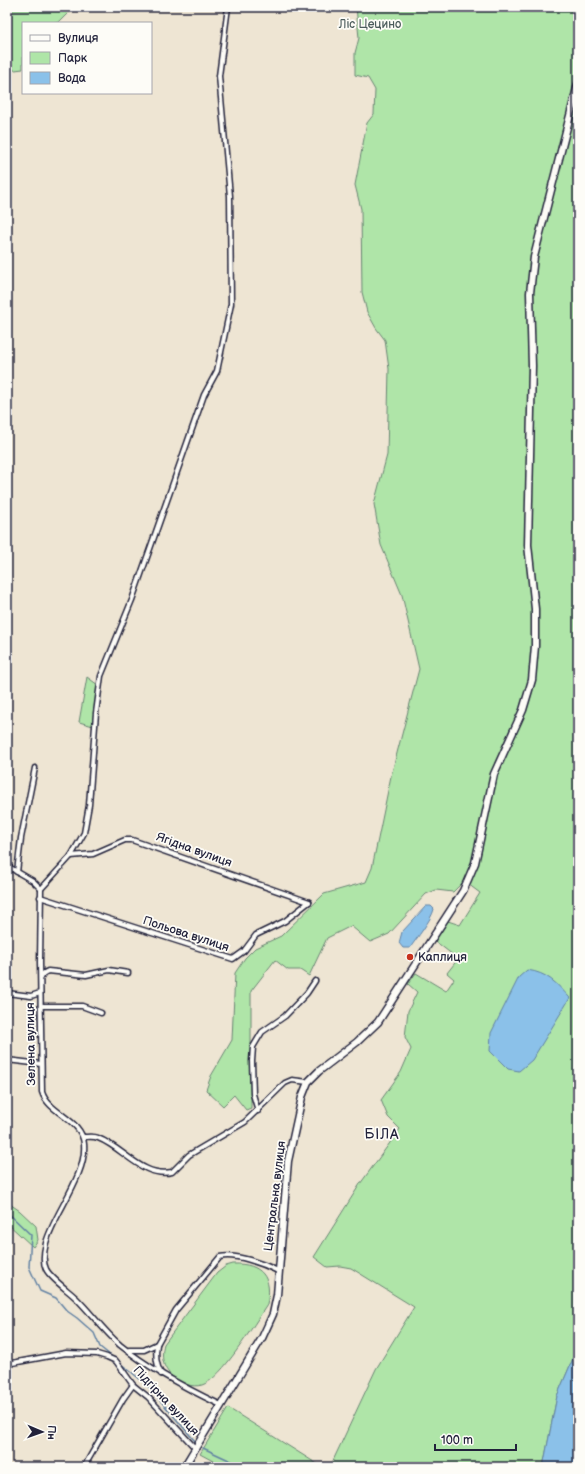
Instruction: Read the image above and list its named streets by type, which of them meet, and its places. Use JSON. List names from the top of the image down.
{
  "streets": {
    "main road": ["Центральна вулиця"],
    "street": [
      "Ягідна вулиця",
      "Польова вулиця",
      "Зелена вулиця",
      "Підгірна вулиця"
    ]
  },
  "crossings": [
    ["Ягідна вулиця", "Польова вулиця"],
    ["Польова вулиця", "Зелена вулиця"],
    ["Центральна вулиця", "Підгірна вулиця"]
  ],
  "districts": ["БІЛА"],
  "parks": ["Ліс Цецино"],
  "places": ["Каплиця"],
  "legend": ["Вулиця", "Парк", "Вода"],
  "scale_bar": "100 m",
  "north": "right"
}
